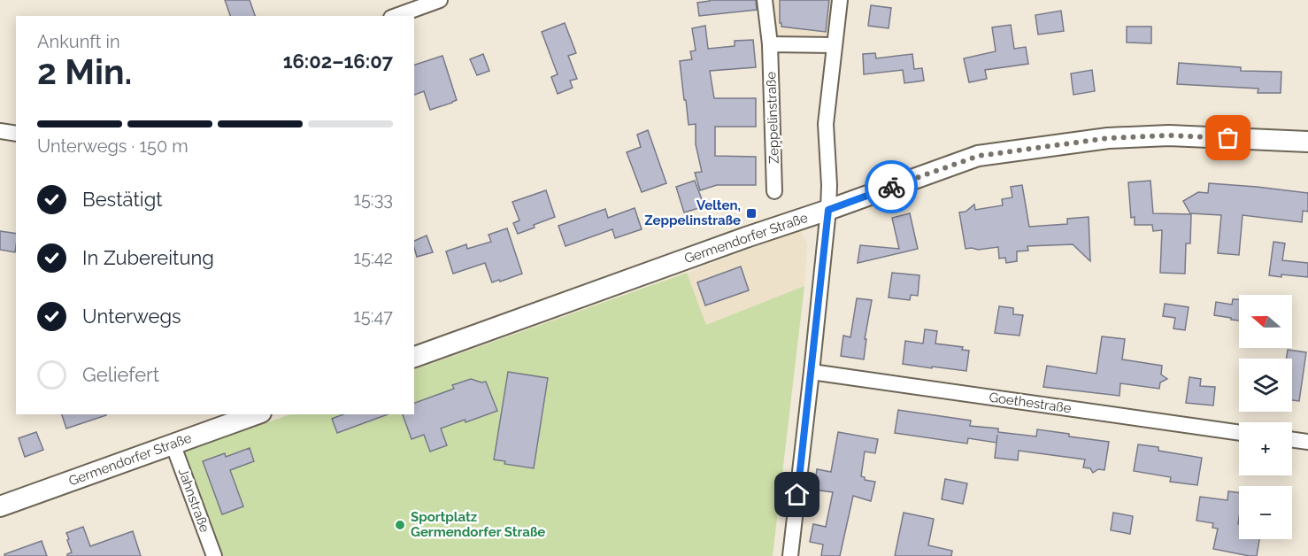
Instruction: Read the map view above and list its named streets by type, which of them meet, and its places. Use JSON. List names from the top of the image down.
{
  "streets": {
    "main road": ["Germendorfer Straße"],
    "street": ["Zeppelinstraße", "Goethestraße", "Jahnstraße"]
  },
  "crossings": [
    ["Germendorfer Straße", "Jahnstraße"]
  ],
  "places": {
    "transit": ["Velten, Zeppelinstraße"],
    "other": ["Sportplatz Germendorfer Straße"]
  },
  "north": "left",
  "page": {
    "heading": ["2 Min.", "Ankunft in", "16:02–16:07"],
    "bar": "Unterwegs · 150 m",
    "list": [
      ["Bestätigt", "15:33"],
      ["In Zubereitung", "15:42"],
      ["Unterwegs", "15:47"],
      "Geliefert"
    ],
    "map_buttons": ["+", "−"]
  }
}
